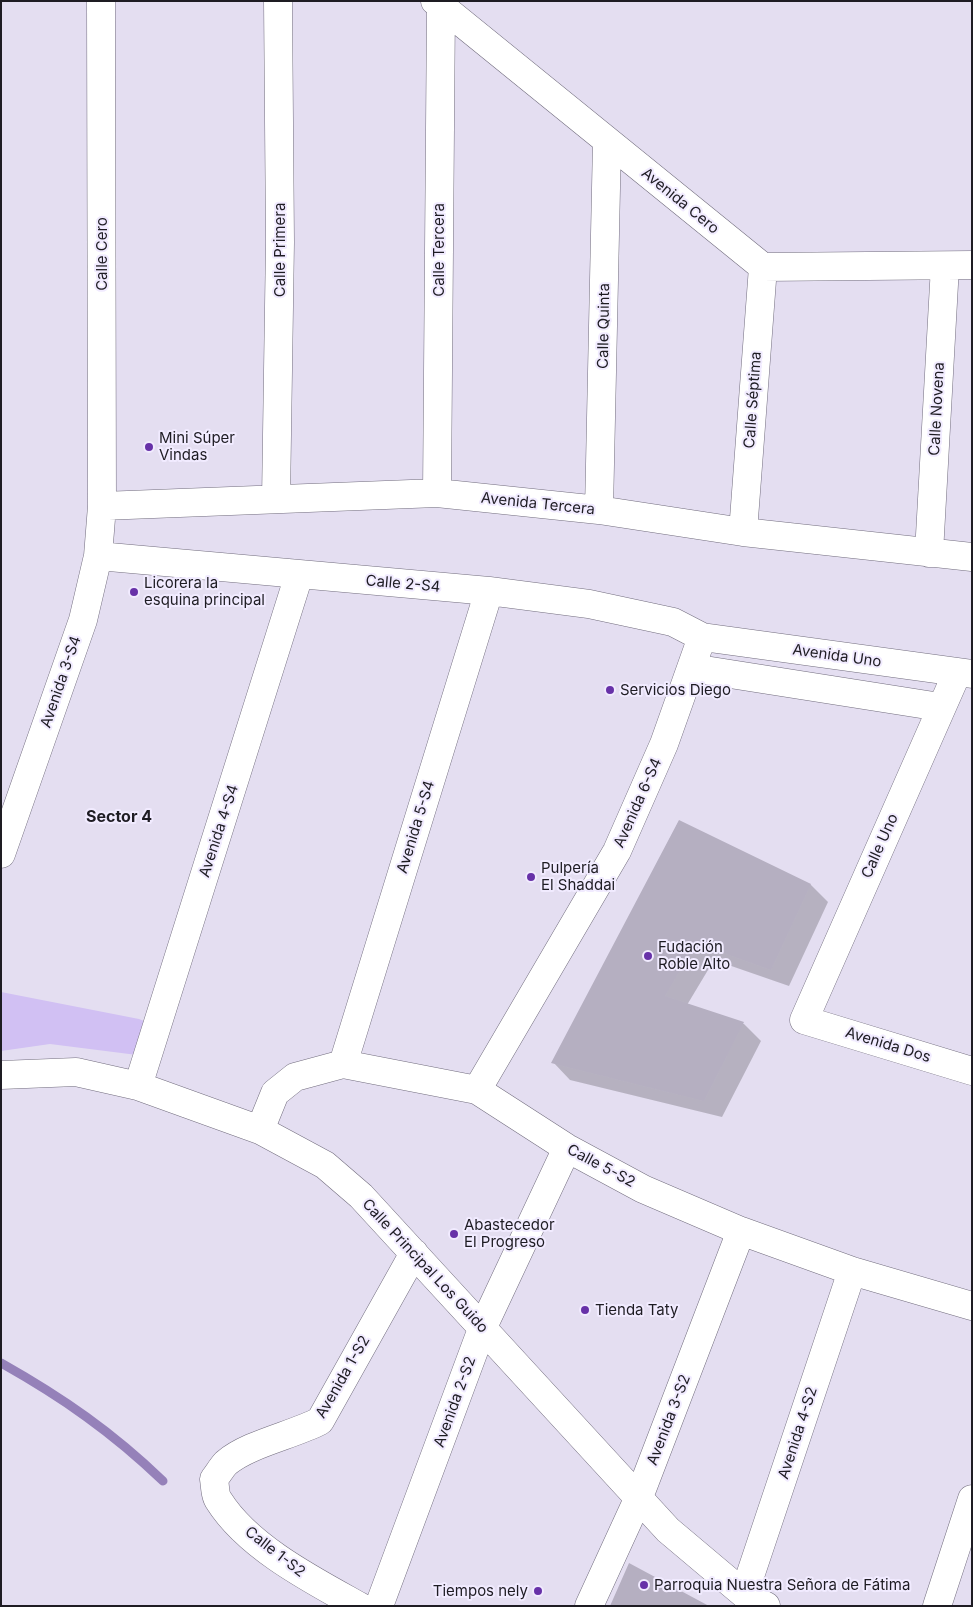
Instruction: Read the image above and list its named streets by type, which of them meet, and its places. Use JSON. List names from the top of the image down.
{
  "streets": {
    "street": [
      "Avenida Cero",
      "Calle Primera",
      "Calle Tercera",
      "Calle Cero",
      "Calle Quinta",
      "Calle Séptima",
      "Calle Novena",
      "Avenida Tercera",
      "Calle 2-S4",
      "Avenida Uno",
      "Avenida 3-S4",
      "Avenida 6-S4",
      "Avenida 5-S4",
      "Avenida 4-S4",
      "Calle Uno",
      "Avenida Dos",
      "Calle 5-S2",
      "Calle Principal Los Guido",
      "Avenida 1-S2",
      "Avenida 2-S2",
      "Avenida 3-S2",
      "Avenida 4-S2",
      "Calle 1-S2"
    ]
  },
  "crossings": [
    ["Avenida Cero", "Calle Tercera"],
    ["Avenida Cero", "Calle Quinta"],
    ["Avenida Cero", "Calle Séptima"],
    ["Calle Primera", "Avenida Tercera"],
    ["Calle Tercera", "Avenida Tercera"],
    ["Calle Cero", "Avenida Tercera"],
    ["Calle Cero", "Avenida 3-S4"],
    ["Calle Quinta", "Avenida Tercera"],
    ["Calle Séptima", "Avenida Tercera"],
    ["Calle Novena", "Avenida Tercera"],
    ["Avenida Tercera", "Avenida 3-S4"],
    ["Calle 2-S4", "Avenida Uno"],
    ["Calle 2-S4", "Avenida 3-S4"],
    ["Calle 2-S4", "Avenida 6-S4"],
    ["Calle 2-S4", "Avenida 5-S4"],
    ["Calle 2-S4", "Avenida 4-S4"],
    ["Avenida Uno", "Avenida 6-S4"],
    ["Avenida Uno", "Calle Uno"],
    ["Avenida 6-S4", "Calle 5-S2"],
    ["Avenida 5-S4", "Calle 5-S2"],
    ["Avenida 4-S4", "Calle Principal Los Guido"],
    ["Calle Uno", "Avenida Dos"],
    ["Calle 5-S2", "Calle Principal Los Guido"],
    ["Calle 5-S2", "Avenida 2-S2"],
    ["Calle 5-S2", "Avenida 3-S2"],
    ["Calle 5-S2", "Avenida 4-S2"],
    ["Calle Principal Los Guido", "Avenida 1-S2"],
    ["Calle Principal Los Guido", "Avenida 2-S2"],
    ["Calle Principal Los Guido", "Avenida 3-S2"],
    ["Calle Principal Los Guido", "Avenida 4-S2"],
    ["Avenida 1-S2", "Calle 1-S2"]
  ],
  "districts": ["Sector 4"],
  "places": [
    "Mini Súper Vindas",
    "Licorera la esquina principal",
    "Servicios Diego",
    "Pulpería El Shaddai",
    "Fudación Roble Alto",
    "Abastecedor El Progreso",
    "Tienda Taty",
    "Parroquia Nuestra Señora de Fátima",
    "Tiempos nely"
  ]
}
